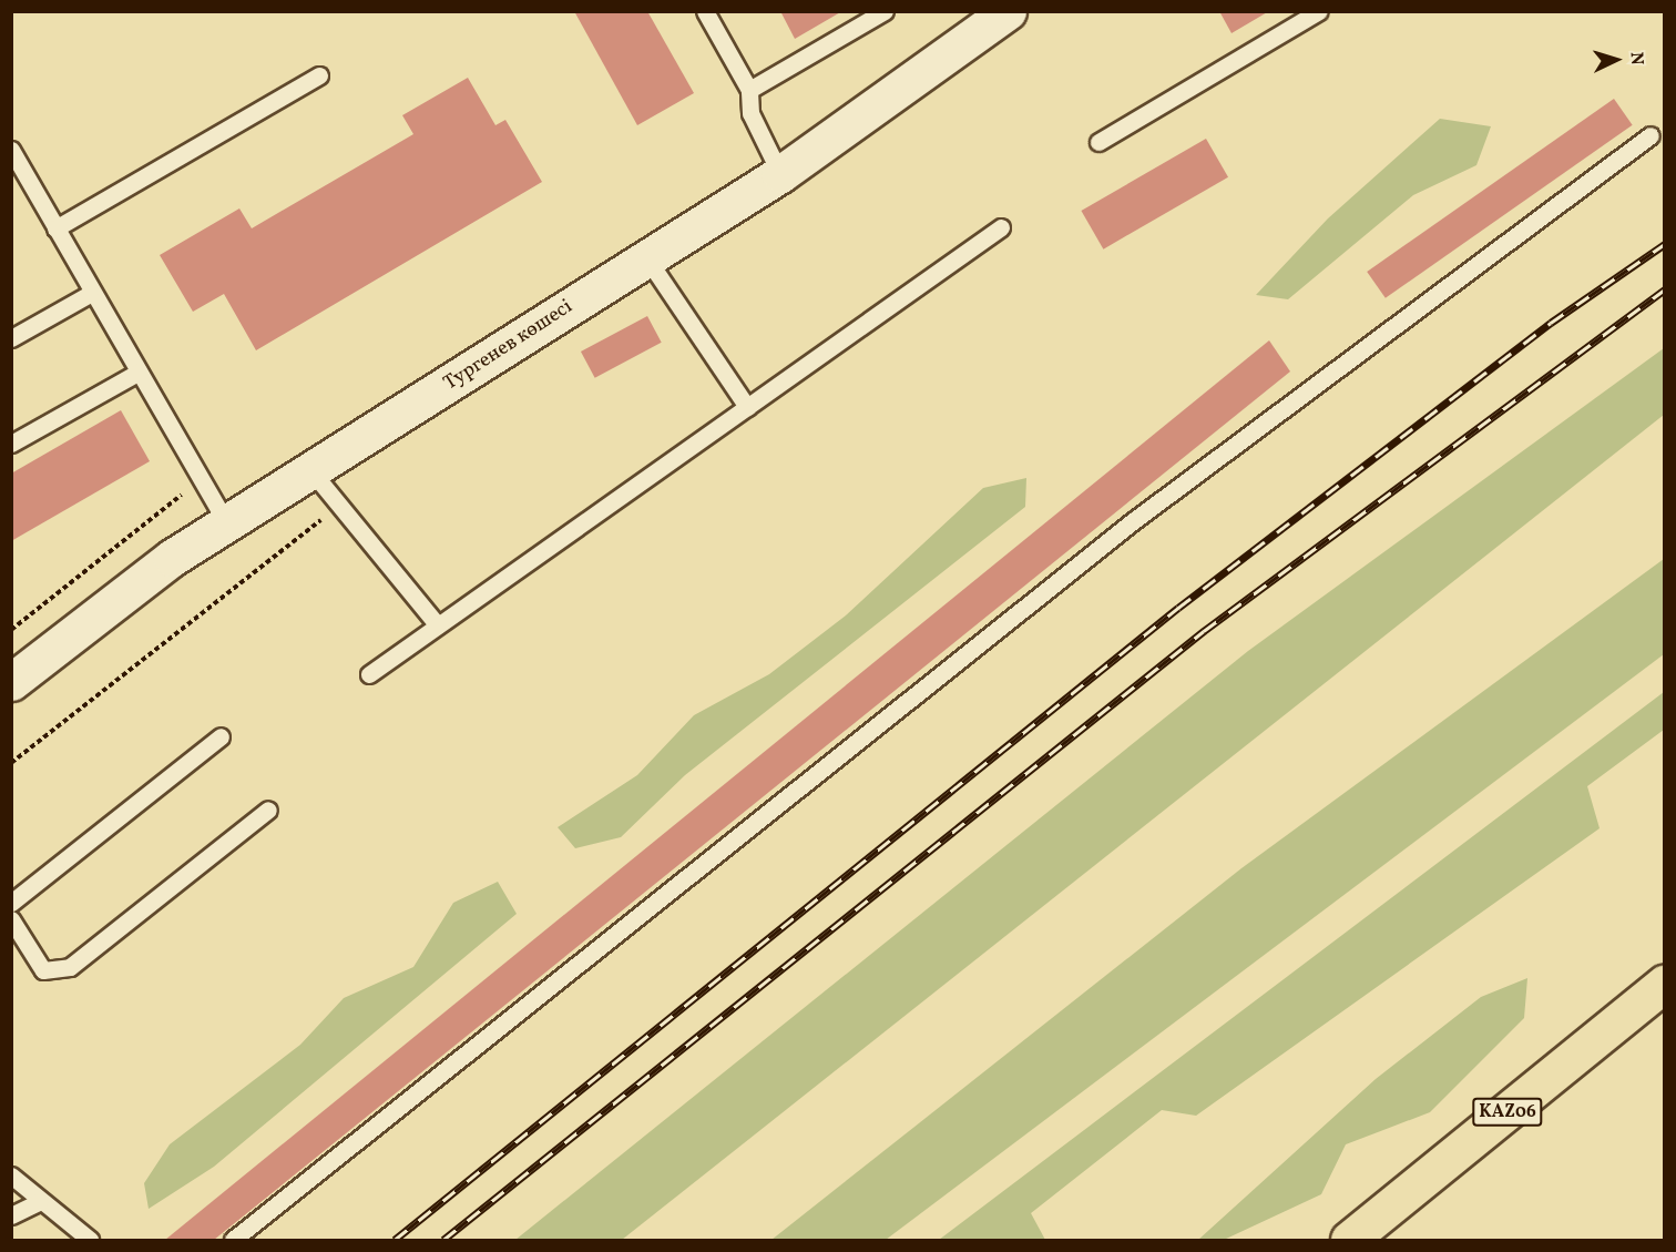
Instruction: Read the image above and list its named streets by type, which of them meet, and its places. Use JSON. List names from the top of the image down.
{
  "streets": {
    "highway": ["KАZ06"],
    "main road": ["Тургенев көшесі"]
  },
  "north": "right"
}
